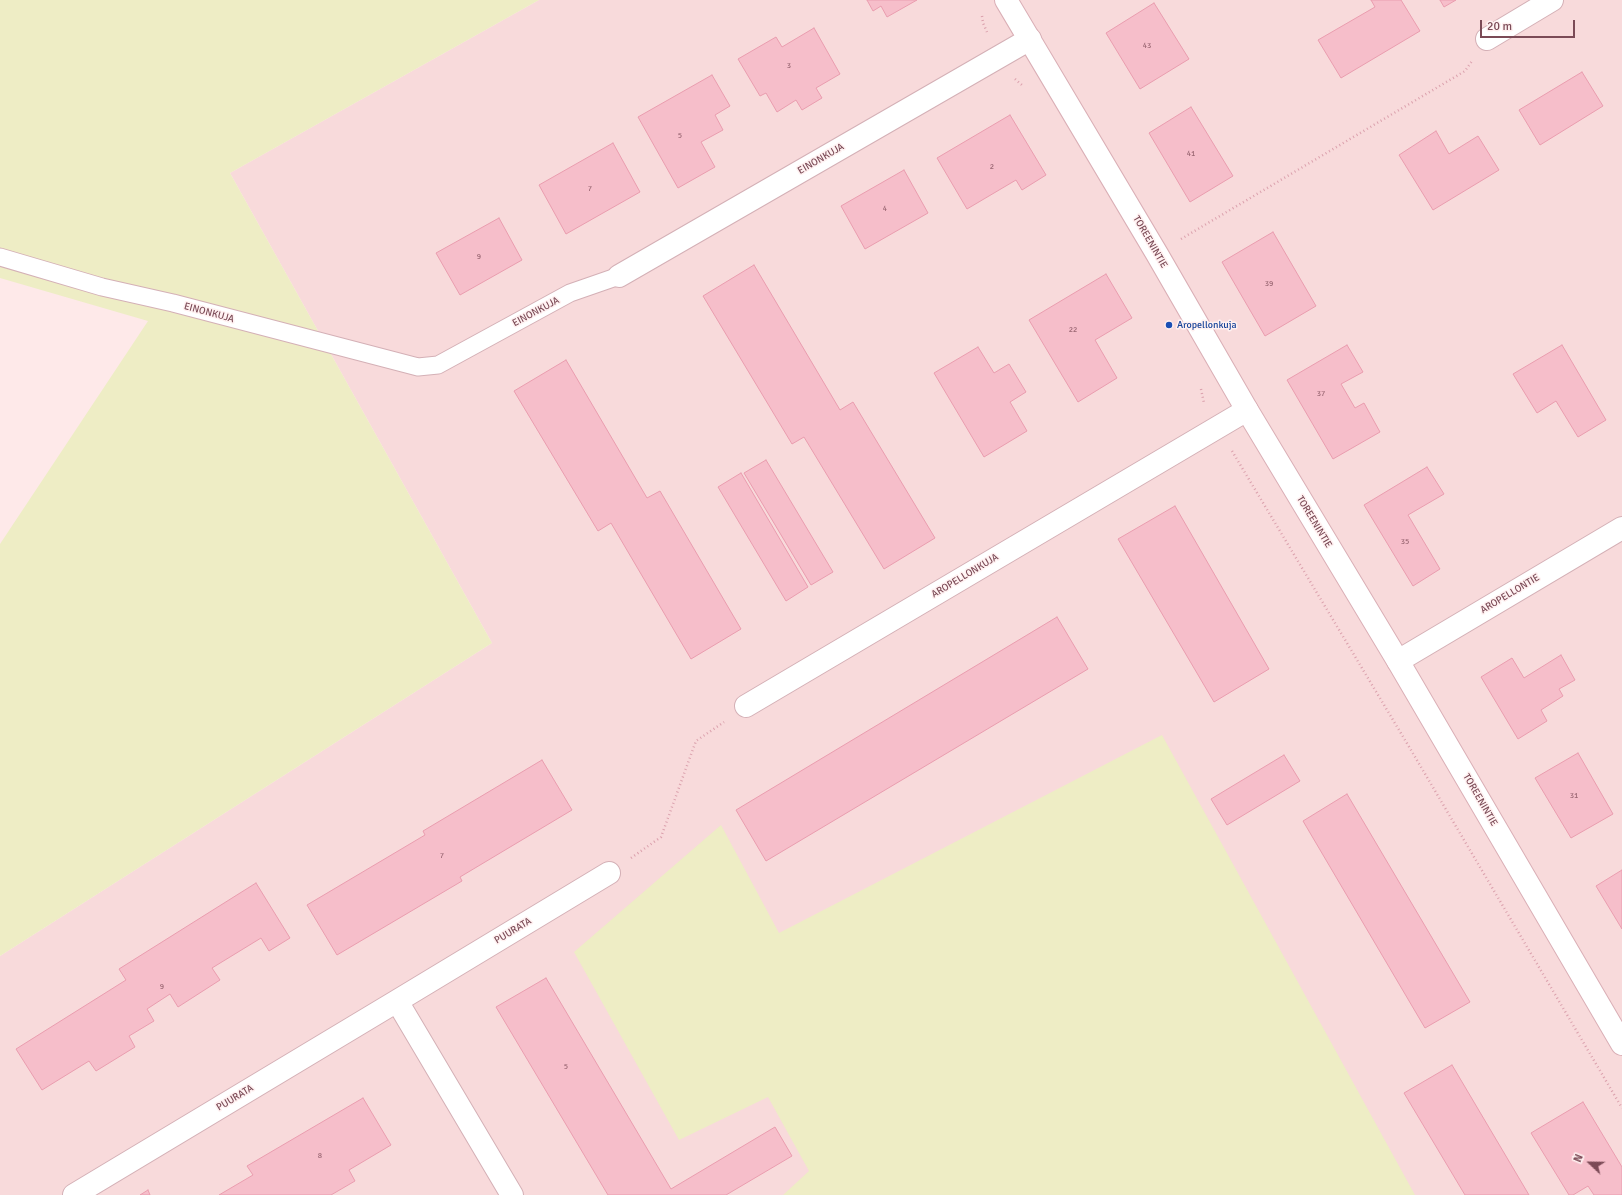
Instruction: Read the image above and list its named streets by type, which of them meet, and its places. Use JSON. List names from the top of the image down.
{
  "streets": {
    "street": [
      "EINONKUJA",
      "TOREENINTIE",
      "AROPELLONKUJA",
      "AROPELLONTIE",
      "PUURATA"
    ]
  },
  "crossings": [
    ["EINONKUJA", "TOREENINTIE"],
    ["TOREENINTIE", "AROPELLONKUJA"],
    ["TOREENINTIE", "AROPELLONTIE"]
  ],
  "places": ["Aropellonkuja"],
  "house_numbers": [
    "43",
    "3",
    "5",
    "41",
    "2",
    "7",
    "4",
    "9",
    "39",
    "22",
    "37",
    "35",
    "31",
    "7",
    "9",
    "5",
    "8"
  ],
  "scale_bar": "20 m",
  "north": "left"
}
